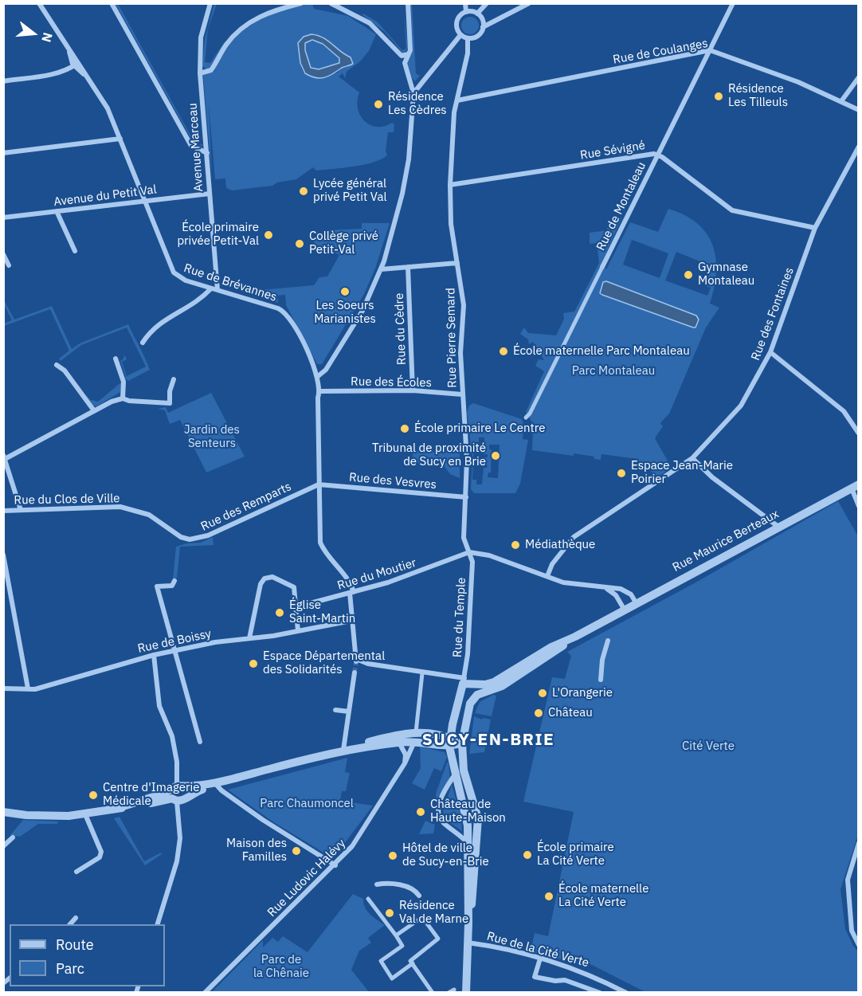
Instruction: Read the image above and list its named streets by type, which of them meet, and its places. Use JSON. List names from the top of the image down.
{
  "streets": {
    "street": [
      "Rue de Coulanges",
      "Avenue Marceau",
      "Rue Sévigné",
      "Avenue du Petit Val",
      "Rue de Montaleau",
      "Rue de Brévannes",
      "Rue des Fontaines",
      "Rue du Cèdre",
      "Rue Pierre Semard",
      "Rue des Écoles",
      "Rue des Vesvres",
      "Rue du Clos de Ville",
      "Rue des Remparts",
      "Rue Maurice Berteaux",
      "Rue du Moutier",
      "Rue du Temple",
      "Rue de Boissy",
      "Rue Ludovic Halévy",
      "Rue de la Cité Verte"
    ]
  },
  "crossings": [
    ["Rue de Coulanges", "Rue de Montaleau"],
    ["Rue de Coulanges", "Rue Pierre Semard"],
    ["Avenue Marceau", "Avenue du Petit Val"],
    ["Avenue Marceau", "Rue de Brévannes"],
    ["Rue Sévigné", "Rue de Montaleau"],
    ["Rue Sévigné", "Rue des Fontaines"],
    ["Rue Sévigné", "Rue Pierre Semard"],
    ["Avenue du Petit Val", "Rue de Brévannes"],
    ["Rue de Brévannes", "Rue des Écoles"],
    ["Rue de Brévannes", "Rue des Vesvres"],
    ["Rue de Brévannes", "Rue des Remparts"],
    ["Rue de Brévannes", "Rue du Moutier"],
    ["Rue du Cèdre", "Rue des Écoles"],
    ["Rue Pierre Semard", "Rue des Écoles"],
    ["Rue Pierre Semard", "Rue des Vesvres"],
    ["Rue Pierre Semard", "Rue du Moutier"],
    ["Rue Pierre Semard", "Rue du Temple"],
    ["Rue des Vesvres", "Rue des Remparts"],
    ["Rue du Clos de Ville", "Rue des Remparts"],
    ["Rue du Moutier", "Rue du Temple"]
  ],
  "districts": ["SUCY-EN-BRIE"],
  "parks": [
    "Parc Montaleau",
    "Jardin des Senteurs",
    "Cité Verte",
    "Parc Chaumoncel",
    "Parc de la Chênaie"
  ],
  "places": [
    "Résidence Les Tilleuls",
    "Résidence Les Cèdres",
    "Lycée général privé Petit Val",
    "École primaire privée Petit-Val",
    "Collège privé Petit-Val",
    "Gymnase Montaleau",
    "Les Soeurs Marianistes",
    "École maternelle Parc Montaleau",
    "École primaire Le Centre",
    "Tribunal de proximité de Sucy en Brie",
    "Espace Jean-Marie Poirier",
    "Médiathèque",
    "Église Saint-Martin",
    "Espace Départemental des Solidarités",
    "L'Orangerie",
    "Château",
    "Centre d'Imagerie Médicale",
    "Château de Haute-Maison",
    "Maison des Familles",
    "École primaire La Cité Verte",
    "Hôtel de ville de Sucy-en-Brie",
    "École maternelle La Cité Verte",
    "Résidence Val de Marne"
  ],
  "legend": ["Route", "Parc"],
  "north": "right"
}
